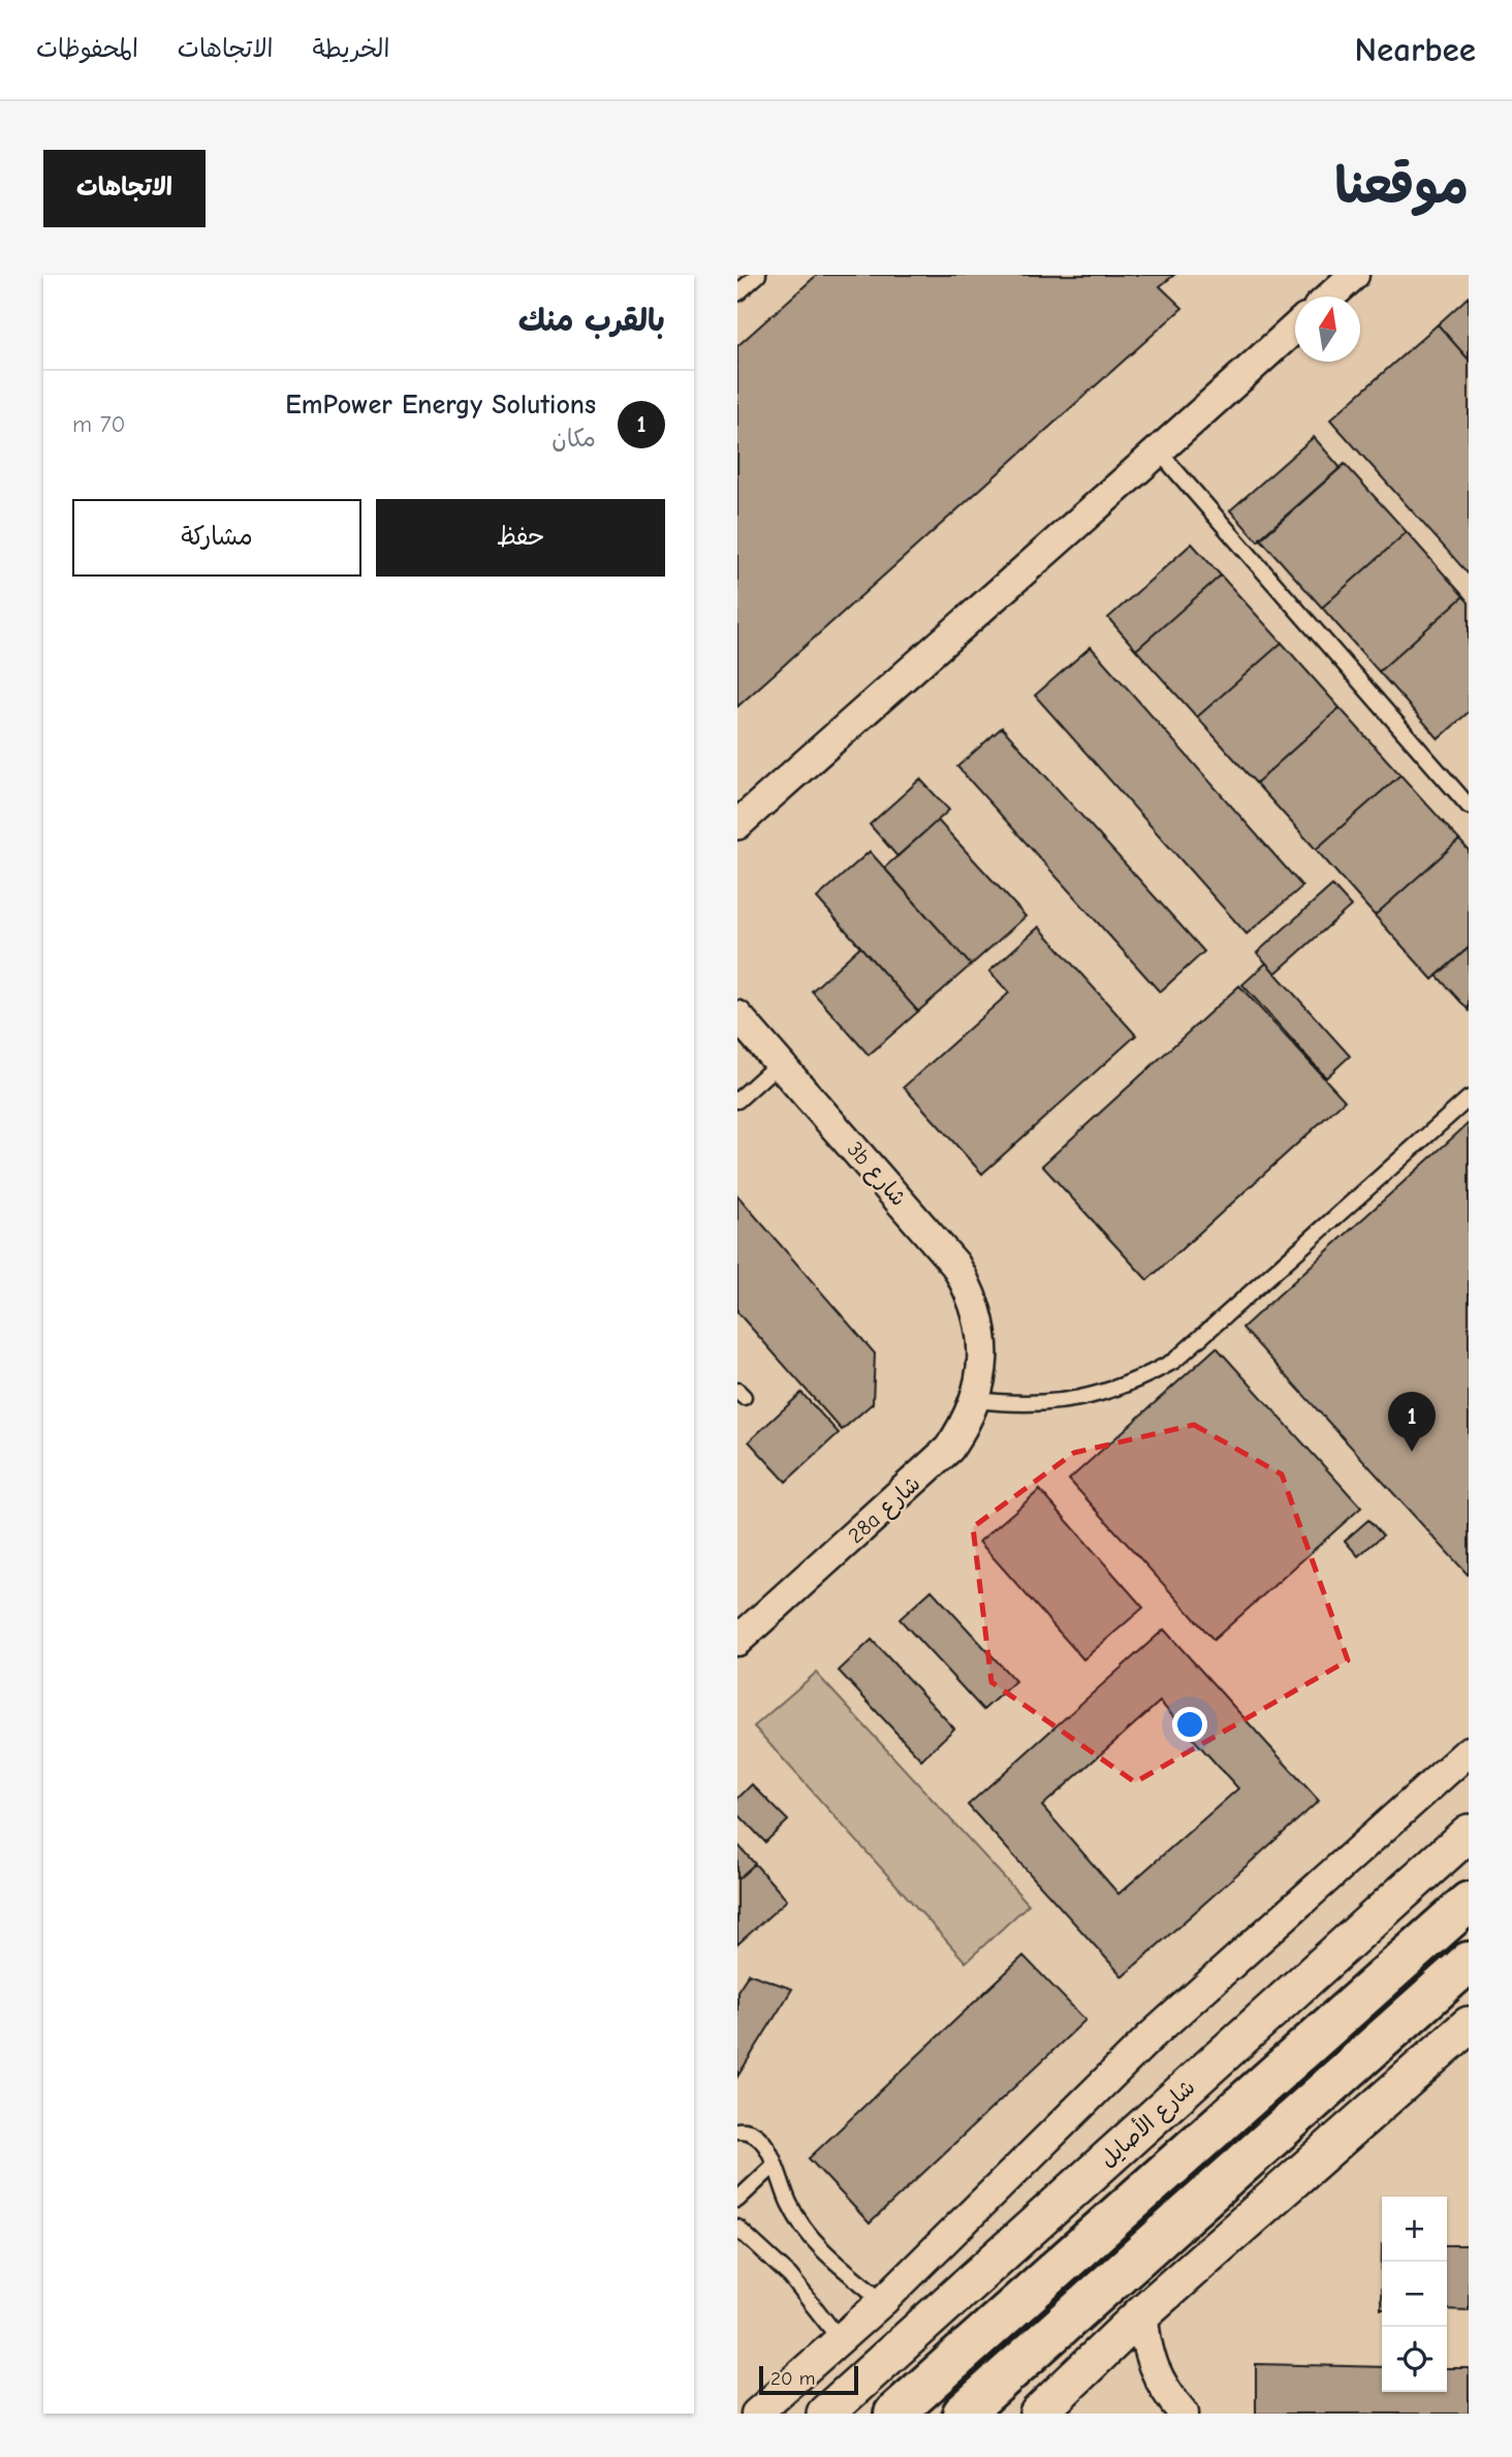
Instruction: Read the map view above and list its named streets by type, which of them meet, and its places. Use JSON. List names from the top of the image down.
{
  "streets": {
    "street": ["3b شارع", "28a شارع", "شارع الأصايل"]
  },
  "crossings": [
    ["3b شارع", "28a شارع"]
  ],
  "scale_bar": "20 m",
  "north": "top",
  "page": {
    "header": "Nearbee",
    "nav": ["الخريطة", "الاتجاهات", "المحفوظات"],
    "title": "موقعنا",
    "buttons": [
      "الاتجاهات",
      ["حفظ", "مشاركة"]
    ],
    "heading": "بالقرب منك",
    "list": [
      {
        "mark": "1",
        "name": "EmPower Energy Solutions",
        "note": "مكان",
        "value": "70 m"
      }
    ],
    "pins": "1",
    "map_buttons": ["+", "−"],
    "scale": "20 m"
  }
}
